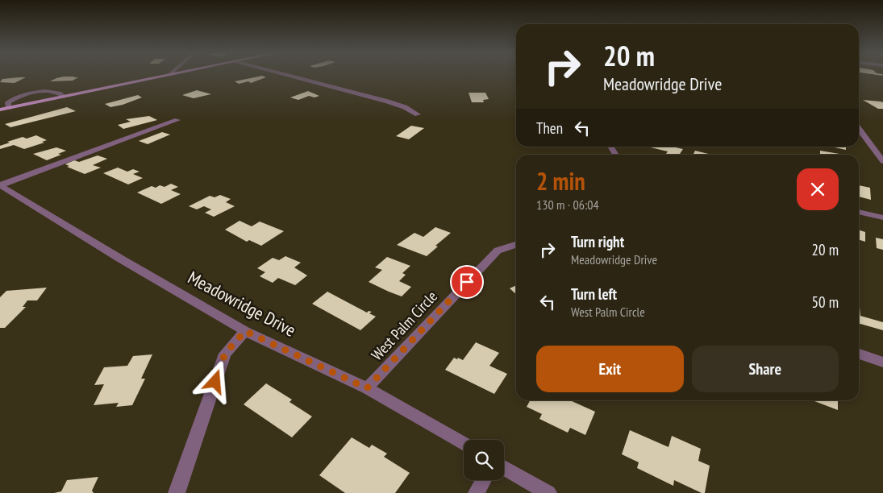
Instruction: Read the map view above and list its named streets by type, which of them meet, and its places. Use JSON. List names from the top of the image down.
{
  "streets": {
    "street": ["Meadowridge Drive", "West Palm Circle"]
  },
  "crossings": [
    ["Meadowridge Drive", "West Palm Circle"]
  ],
  "page": {
    "turn": ["20 m", "Meadowridge Drive"],
    "then": "Then",
    "heading": ["2 min", "130 m · 06:04"],
    "list": [
      {
        "name": "Turn right",
        "note": "Meadowridge Drive",
        "value": "20 m"
      },
      {
        "name": "Turn left",
        "note": "West Palm Circle",
        "value": "50 m"
      }
    ],
    "buttons": ["Exit", "Share"]
  }
}
